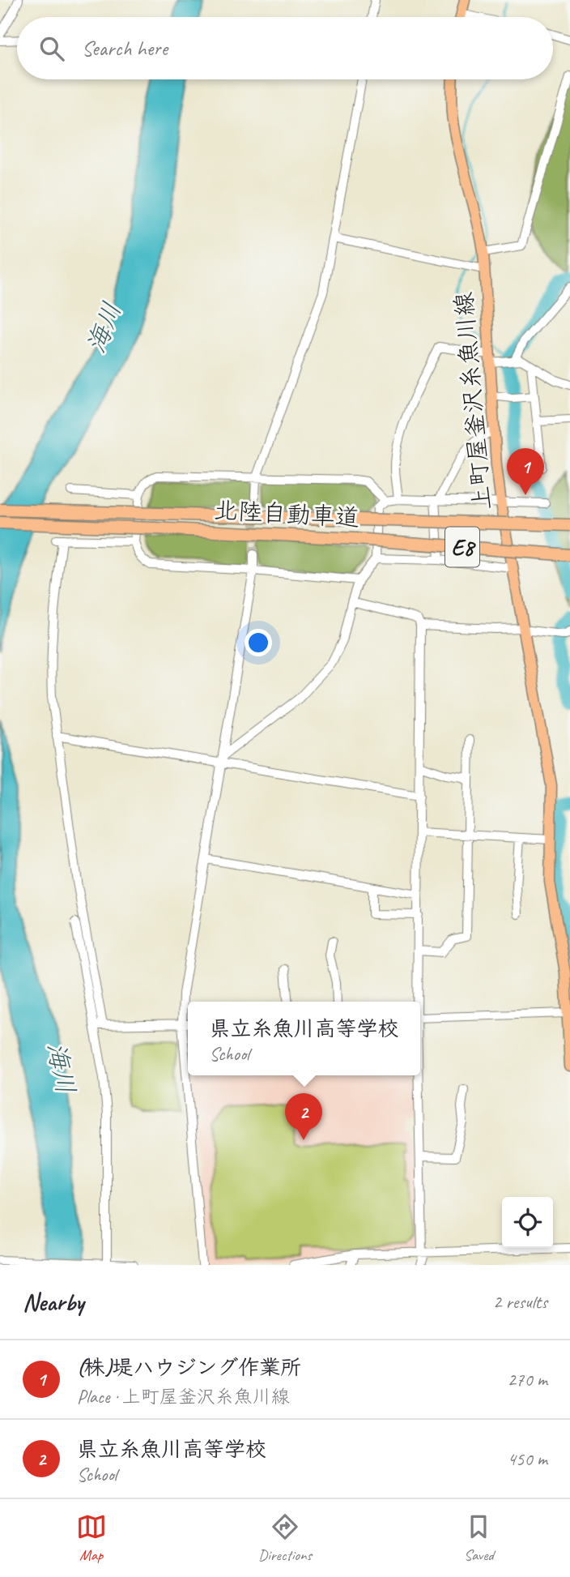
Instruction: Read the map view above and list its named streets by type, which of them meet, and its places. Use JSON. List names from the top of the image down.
{
  "streets": {
    "highway": ["北陸自動車道", "E8"],
    "main road": ["上町屋釜沢糸魚川線"]
  },
  "water": ["海川"],
  "page": {
    "search": "Search here",
    "pins": ["1", "2"],
    "popup": ["県立糸魚川高等学校", "School"],
    "heading": ["Nearby", "2 results"],
    "list": [
      {
        "mark": "1",
        "name": "(株)堤ハウジング作業所",
        "note": "Place · 上町屋釜沢糸魚川線",
        "value": "270 m"
      },
      {
        "mark": "2",
        "name": "県立糸魚川高等学校",
        "note": "School",
        "value": "450 m"
      }
    ],
    "nav": ["Map", "Directions", "Saved"]
  }
}
